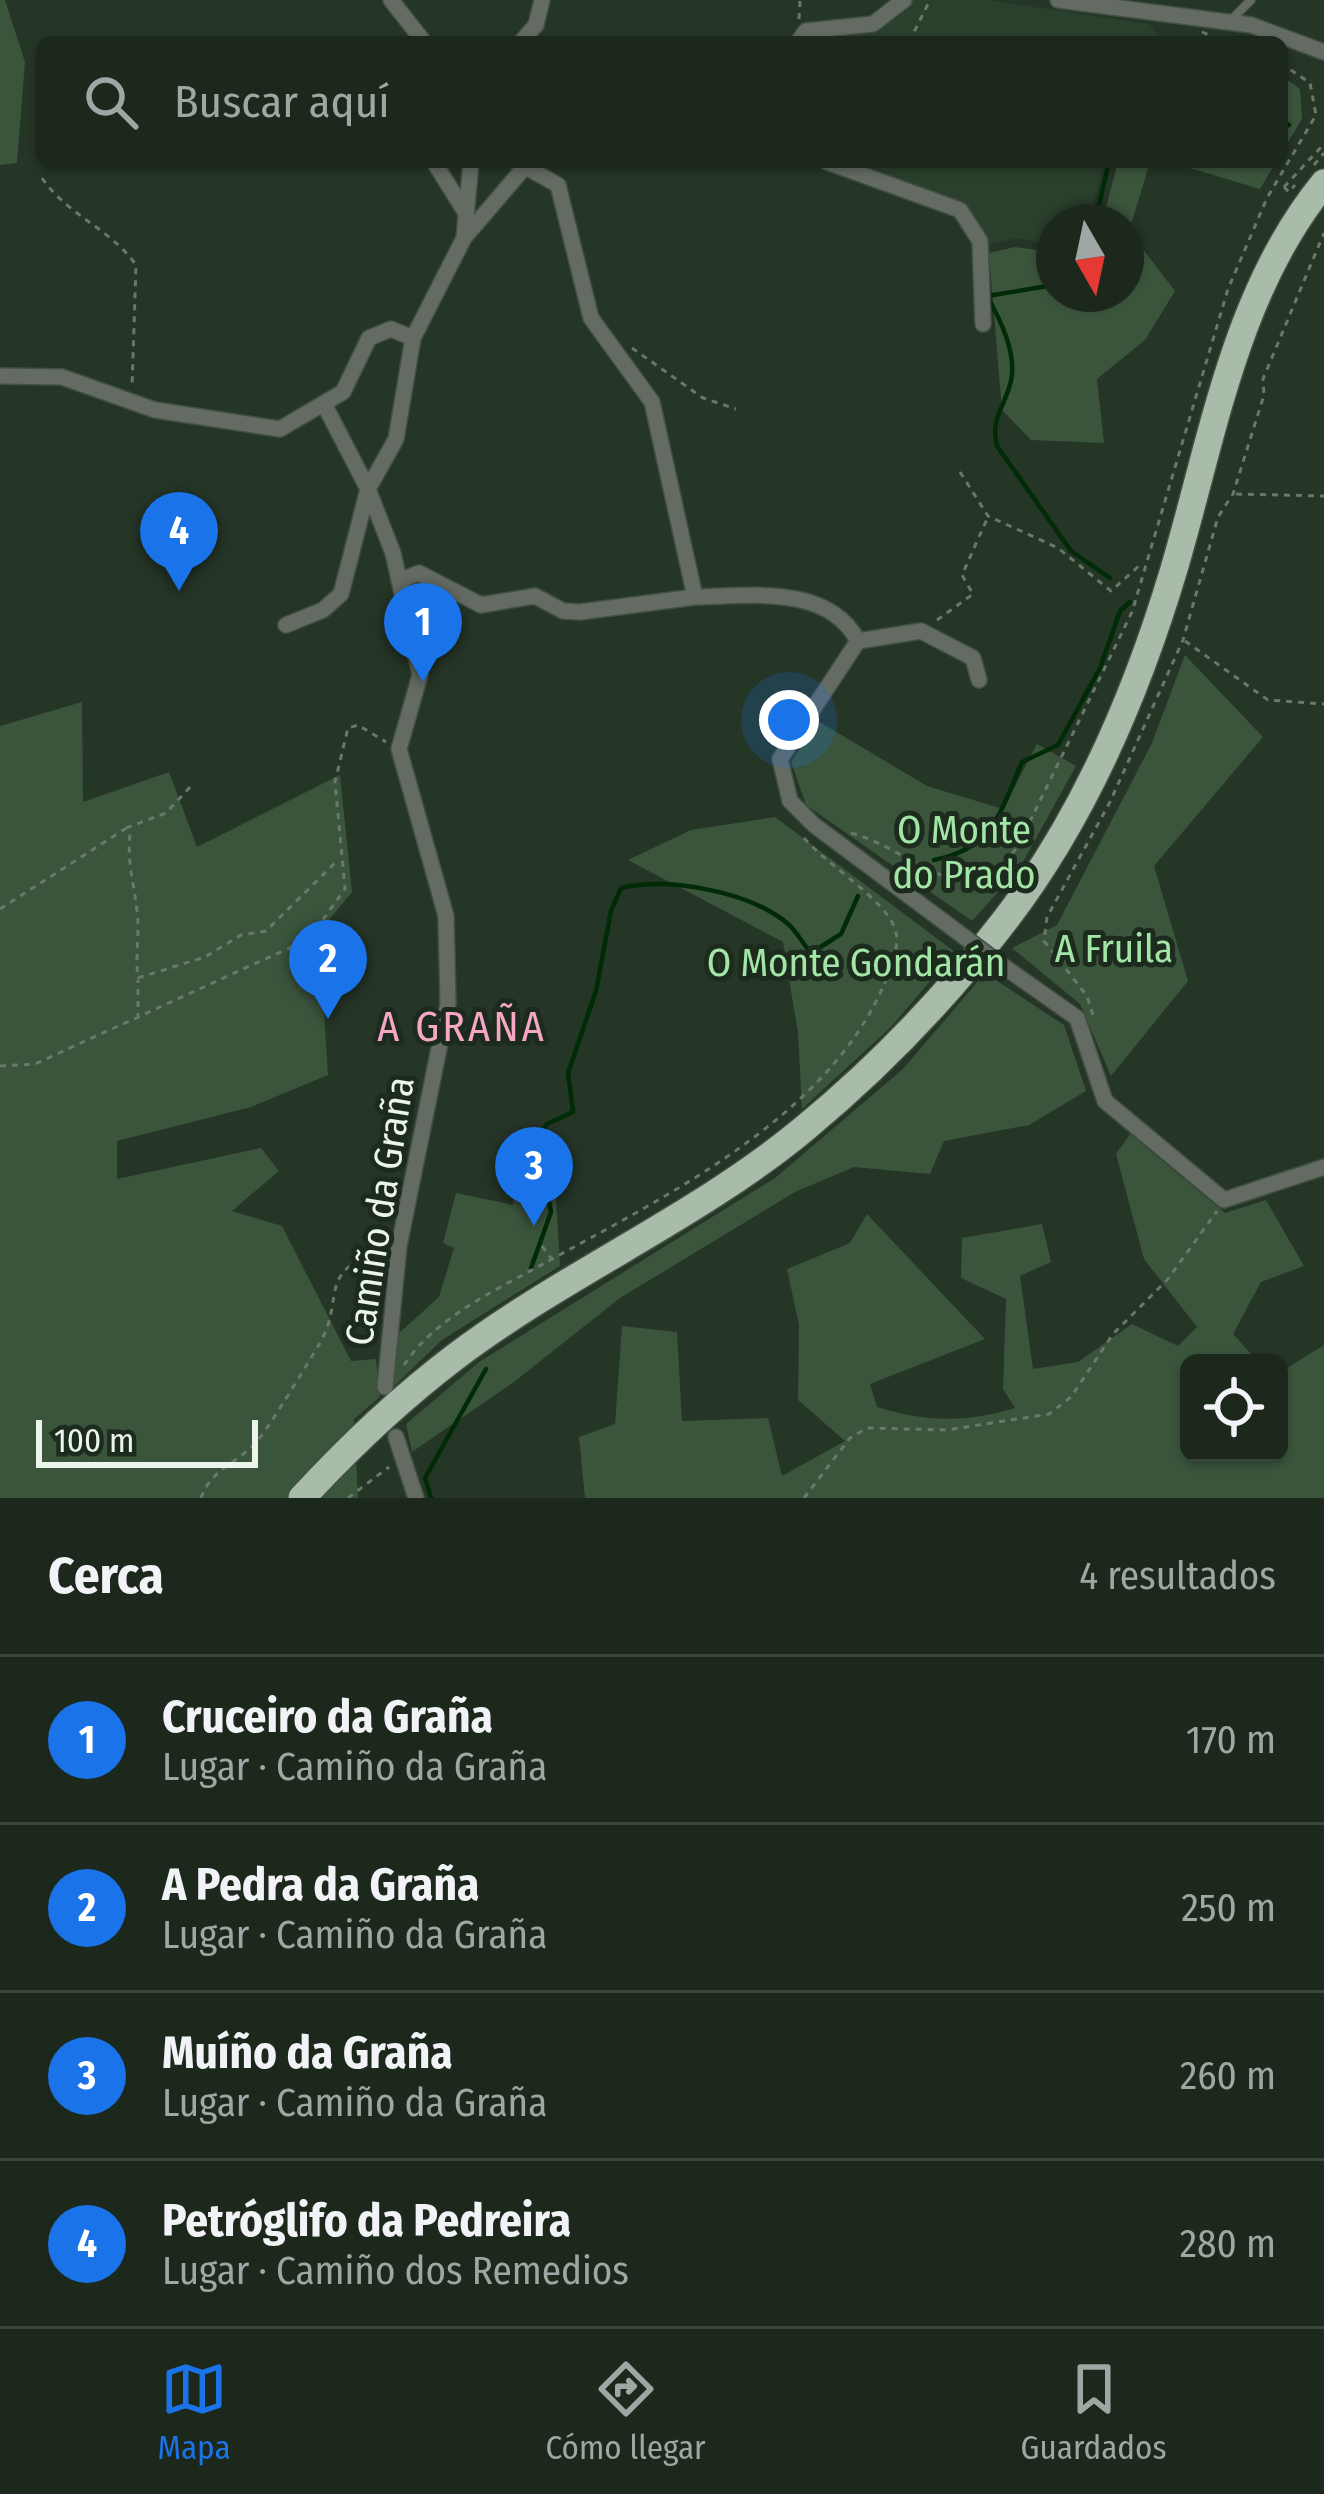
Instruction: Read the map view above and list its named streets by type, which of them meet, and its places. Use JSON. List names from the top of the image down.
{
  "streets": {
    "street": ["Camiño da Graña"]
  },
  "districts": ["A GRAÑA"],
  "parks": ["O Monte do Prado", "A Fruila", "O Monte Gondarán"],
  "scale_bar": "100 m",
  "north": "bottom",
  "page": {
    "search": "Buscar aquí",
    "pins": [
      "4",
      "1",
      "2",
      "3"
    ],
    "scale": "100 m",
    "heading": ["Cerca", "4 resultados"],
    "list": [
      {
        "mark": "1",
        "name": "Cruceiro da Graña",
        "note": "Lugar · Camiño da Graña",
        "value": "170 m"
      },
      {
        "mark": "2",
        "name": "A Pedra da Graña",
        "note": "Lugar · Camiño da Graña",
        "value": "250 m"
      },
      {
        "mark": "3",
        "name": "Muíño da Graña",
        "note": "Lugar · Camiño da Graña",
        "value": "260 m"
      },
      {
        "mark": "4",
        "name": "Petróglifo da Pedreira",
        "note": "Lugar · Camiño dos Remedios",
        "value": "280 m"
      }
    ],
    "nav": ["Mapa", "Cómo llegar", "Guardados"]
  }
}
